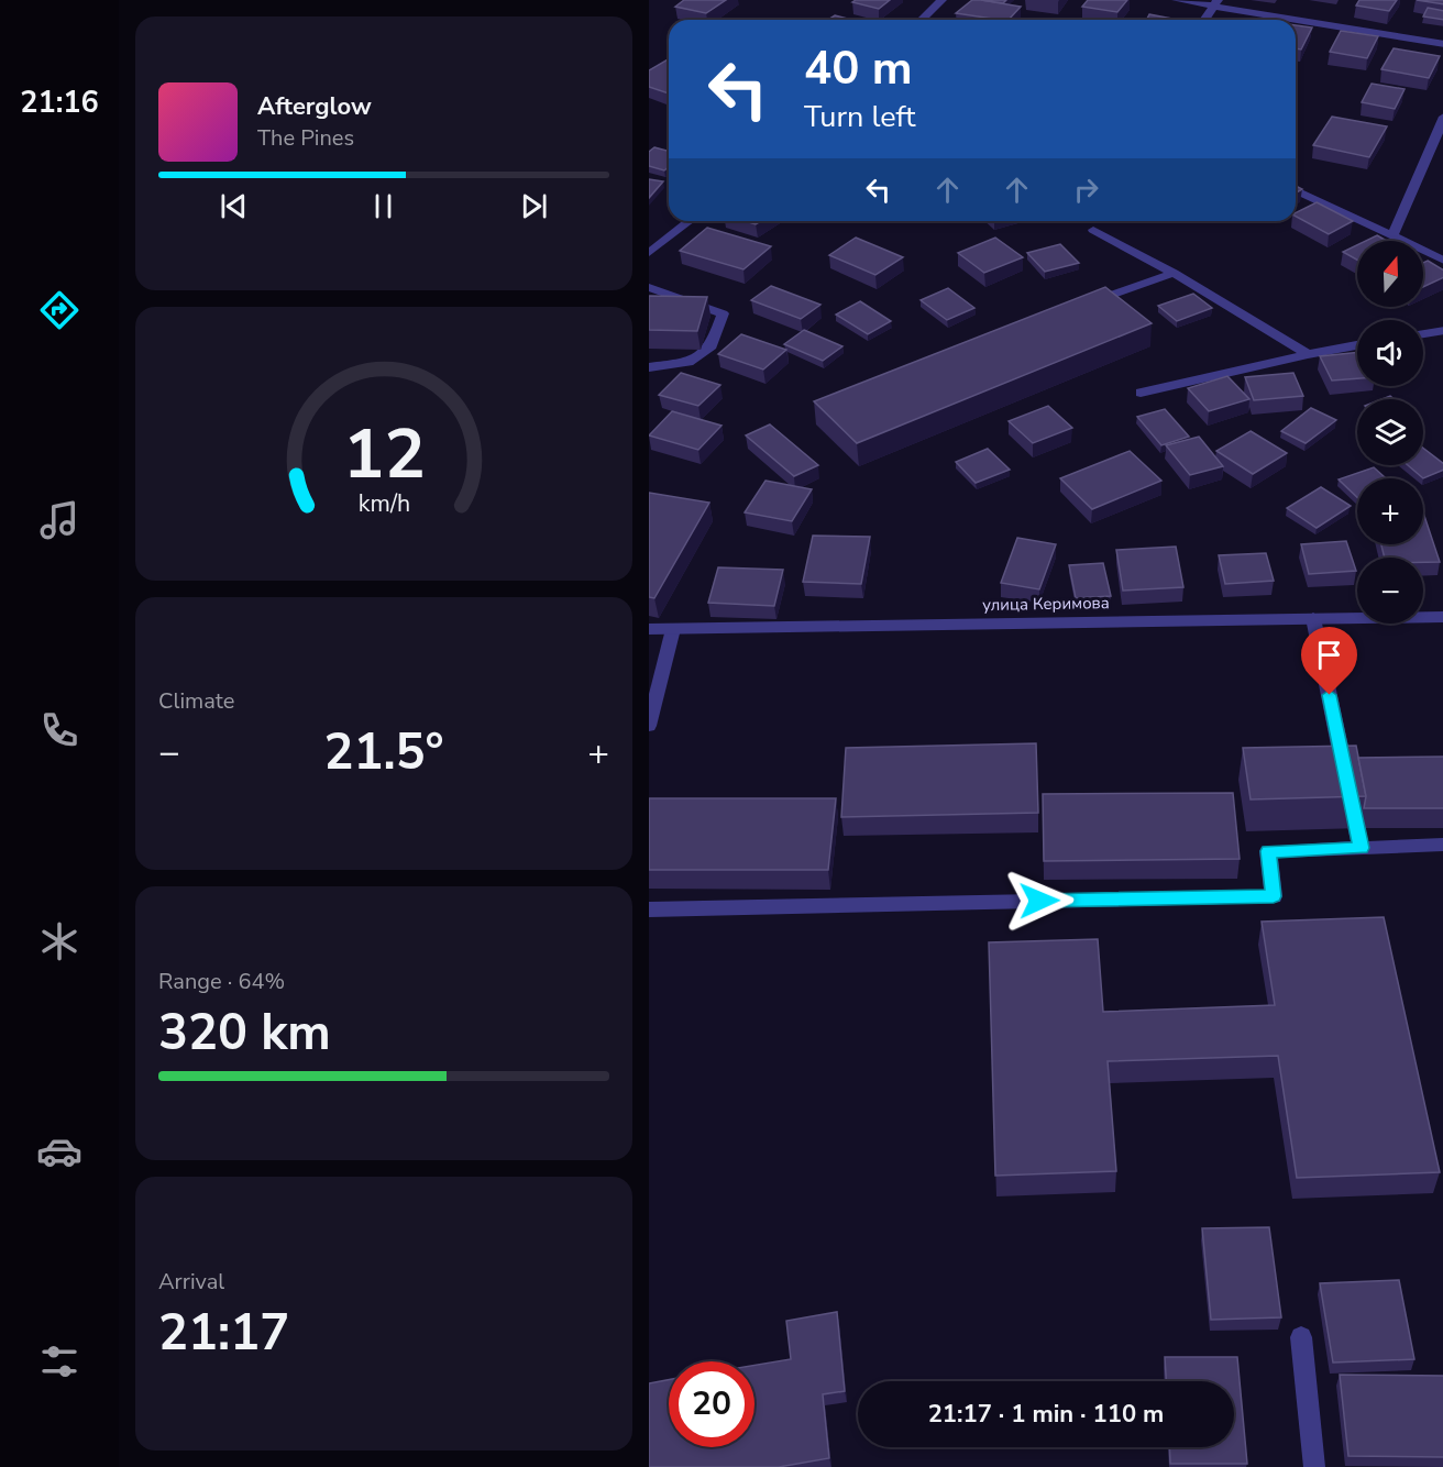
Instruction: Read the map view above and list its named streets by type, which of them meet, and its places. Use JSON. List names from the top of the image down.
{
  "streets": {
    "street": ["улица Керимова"]
  },
  "north": "top",
  "page": {
    "tabs": "21:16",
    "turn": ["40 m", "Turn left"],
    "song": ["Afterglow", "The Pines"],
    "map_buttons": ["+", "−"],
    "tile": [
      "Climate",
      ["Range · 64%", "320 km"],
      ["Arrival", "21:17"]
    ],
    "heat": ["−", "21.5°", "+"],
    "limit": "20",
    "trip": "21:17 · 1 min · 110 m",
    "gauge": ["12", "km/h"]
  }
}
